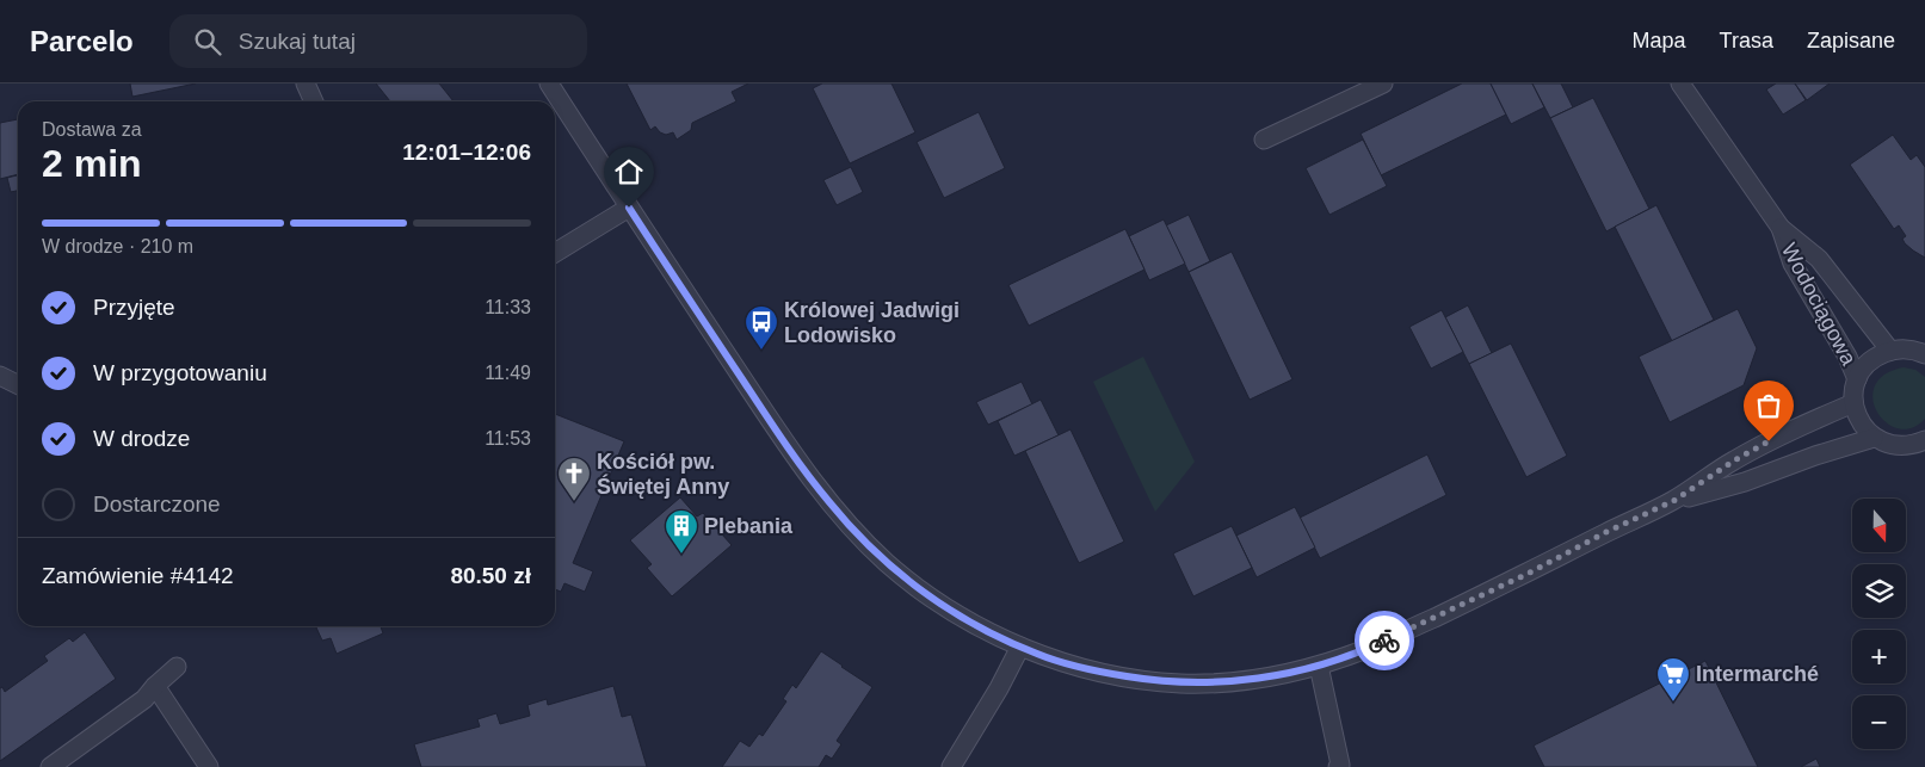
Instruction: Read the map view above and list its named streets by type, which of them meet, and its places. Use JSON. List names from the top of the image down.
{
  "streets": {
    "street": ["Wodociągowa"]
  },
  "places": {
    "bus stop": ["Królowej Jadwigi Lodowisko"],
    "church": ["Kościół pw. Świętej Anny"],
    "building": ["Plebania"],
    "supermarket": ["Intermarché"]
  },
  "north": "bottom",
  "page": {
    "header": "Parcelo",
    "search": "Szukaj tutaj",
    "nav": ["Mapa", "Trasa", "Zapisane"],
    "heading": ["2 min", "Dostawa za", "12:01–12:06"],
    "panel": ["Zamówienie #4142", "80.50 zł"],
    "bar": "W drodze · 210 m",
    "list": [
      ["Przyjęte", "11:33"],
      ["W przygotowaniu", "11:49"],
      ["W drodze", "11:53"],
      "Dostarczone"
    ],
    "map_buttons": ["+", "−"]
  }
}
